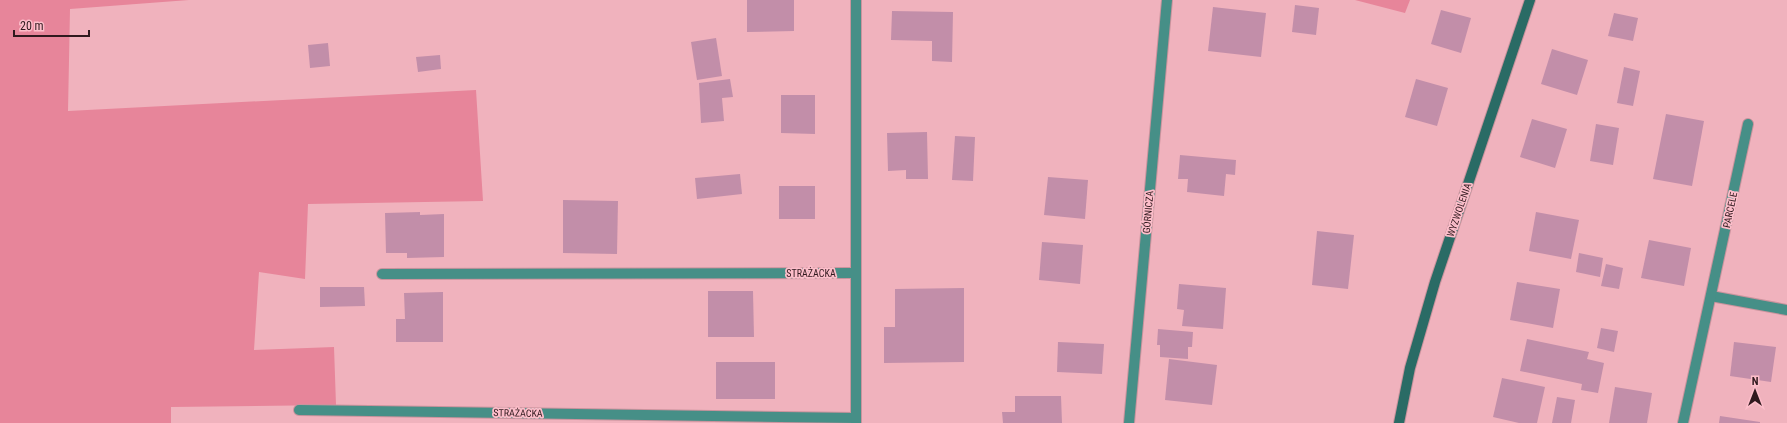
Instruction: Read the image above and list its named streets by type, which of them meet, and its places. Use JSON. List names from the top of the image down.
{
  "streets": {
    "main road": ["WYZWOLENIA"],
    "street": ["PARCELE", "GÓRNICZA", "STRAŻACKA"]
  },
  "scale_bar": "20 m",
  "north": "top"
}
